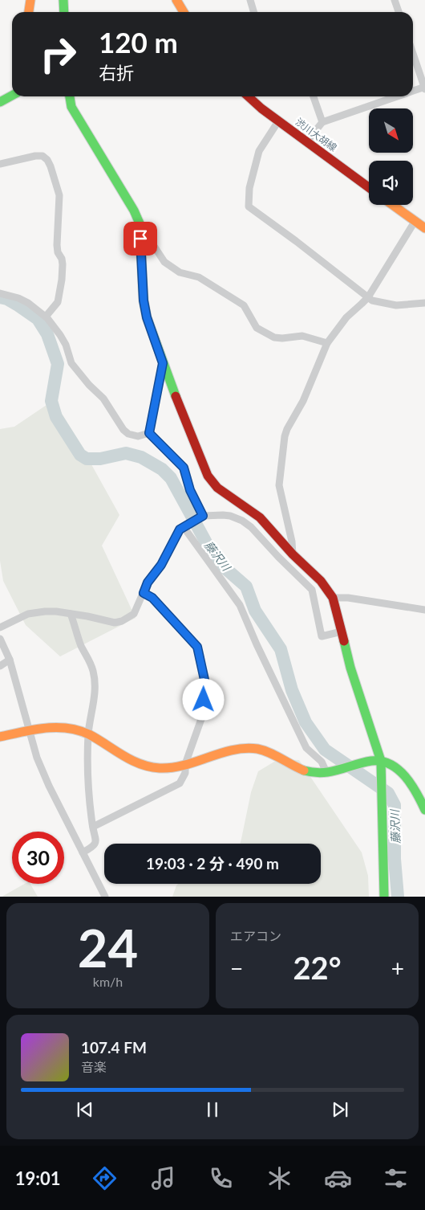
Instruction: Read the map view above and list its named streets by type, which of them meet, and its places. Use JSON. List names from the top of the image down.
{
  "streets": {
    "street": ["渋川大胡線"]
  },
  "water": ["藤沢川"],
  "north": "bottom right",
  "page": {
    "turn": ["120 m", "右折"],
    "limit": "30",
    "trip": "19:03 · 2 分 · 490 m",
    "tile": [
      ["24", "km/h"],
      "エアコン"
    ],
    "heat": ["−", "22°", "+"],
    "song": ["107.4 FM", "音楽"],
    "tabs": "19:01"
  }
}
